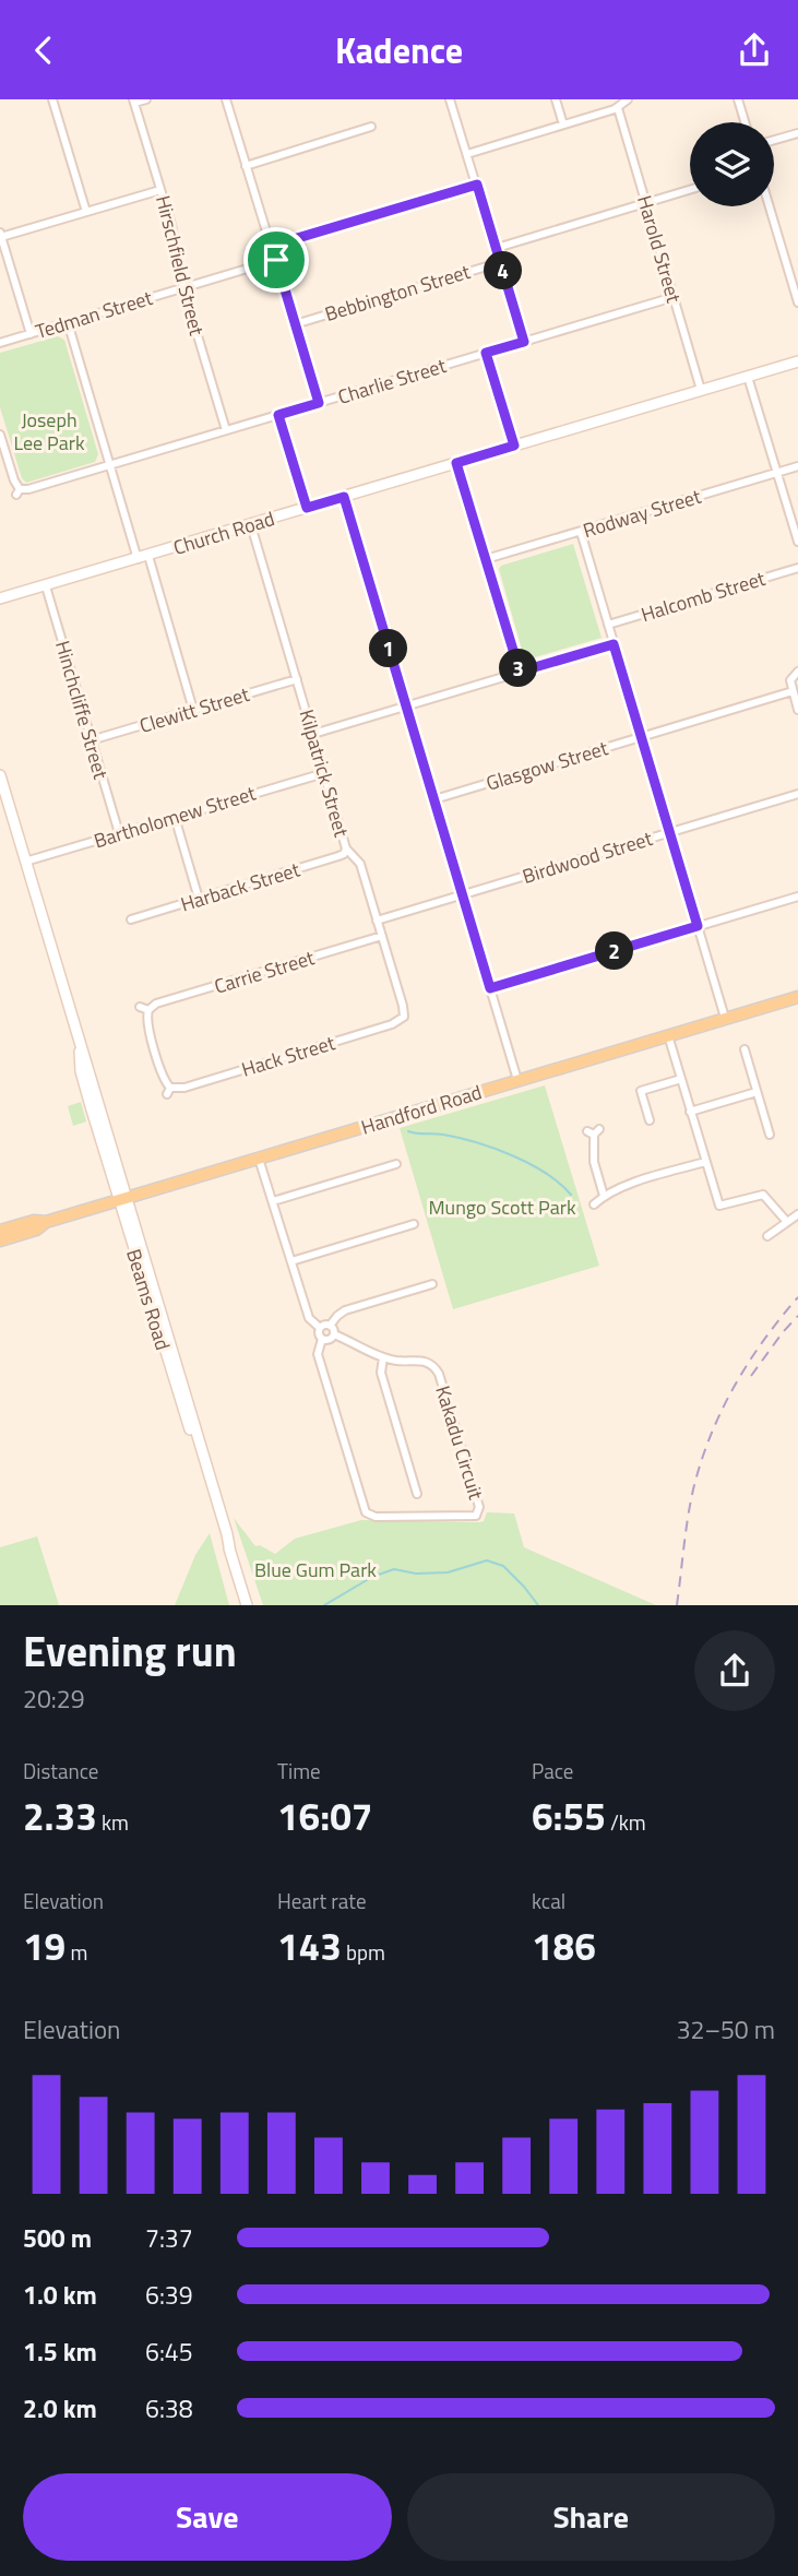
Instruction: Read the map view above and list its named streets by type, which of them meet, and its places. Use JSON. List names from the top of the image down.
{
  "streets": {
    "main road": ["Church Road", "Handford Road", "Beams Road"],
    "street": [
      "Harold Street",
      "Hirschfield Street",
      "Bebbington Street",
      "Tedman Street",
      "Charlie Street",
      "Rodway Street",
      "Halcomb Street",
      "Hinchcliffe Street",
      "Clewitt Street",
      "Glasgow Street",
      "Kilpatrick Street",
      "Bartholomew Street",
      "Birdwood Street",
      "Harback Street",
      "Carrie Street",
      "Hack Street",
      "Kakadu Circuit"
    ]
  },
  "crossings": [
    ["Harold Street", "Charlie Street"],
    ["Harold Street", "Church Road"],
    ["Hirschfield Street", "Tedman Street"],
    ["Hirschfield Street", "Charlie Street"],
    ["Church Road", "Hinchcliffe Street"],
    ["Church Road", "Kilpatrick Street"],
    ["Hinchcliffe Street", "Clewitt Street"],
    ["Hinchcliffe Street", "Bartholomew Street"],
    ["Clewitt Street", "Kilpatrick Street"],
    ["Kilpatrick Street", "Bartholomew Street"],
    ["Kilpatrick Street", "Birdwood Street"],
    ["Kilpatrick Street", "Harback Street"],
    ["Kilpatrick Street", "Carrie Street"],
    ["Kilpatrick Street", "Hack Street"],
    ["Bartholomew Street", "Beams Road"],
    ["Carrie Street", "Hack Street"],
    ["Handford Road", "Beams Road"]
  ],
  "parks": ["Joseph Lee Park", "Mungo Scott Park", "Blue Gum Park"],
  "page": {
    "header": "Kadence",
    "pins": [
      "4",
      "1",
      "3",
      "2"
    ],
    "heading": ["Evening run", "20:29"],
    "stats": [
      ["Distance", "2.33 km"],
      ["Time", "16:07"],
      ["Pace", "6:55 /km"],
      ["Elevation", "19 m"],
      ["Heart rate", "143 bpm"],
      ["kcal", "186"]
    ],
    "chart": ["Elevation", "32–50 m"],
    "list": [
      {
        "name": "500 m",
        "note": "7:37"
      },
      {
        "name": "1.0 km",
        "note": "6:39"
      },
      {
        "name": "1.5 km",
        "note": "6:45"
      },
      {
        "name": "2.0 km",
        "note": "6:38"
      }
    ],
    "buttons": ["Save", "Share"]
  }
}
